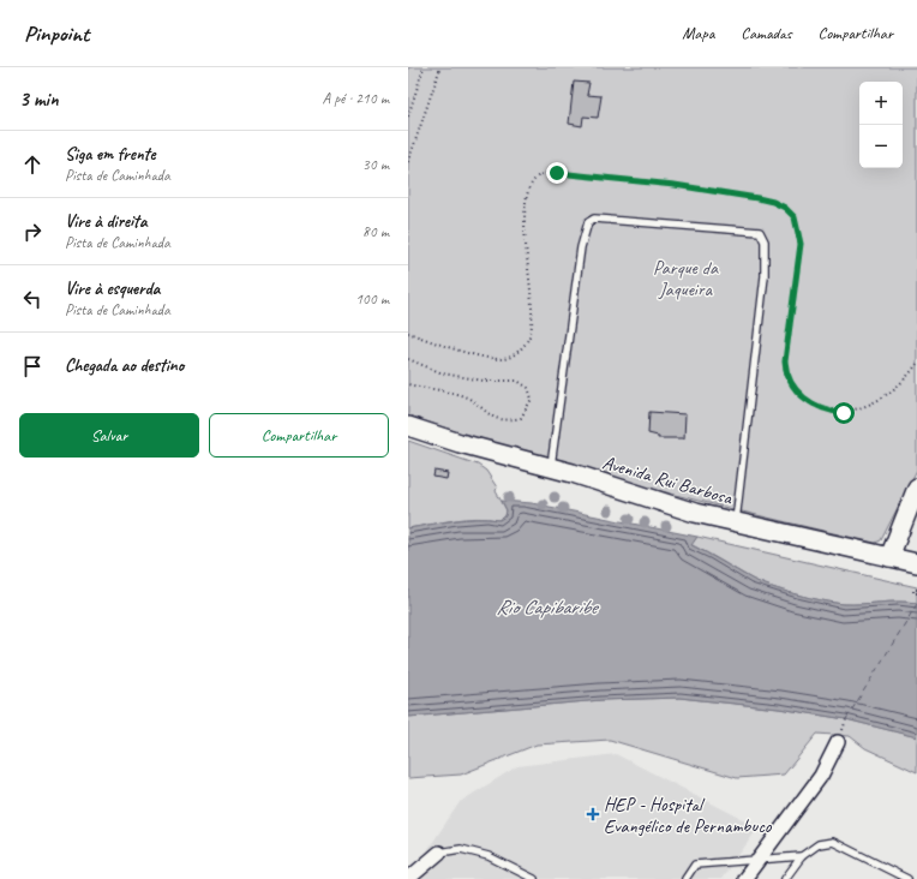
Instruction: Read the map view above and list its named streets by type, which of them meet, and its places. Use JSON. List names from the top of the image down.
{
  "streets": {
    "main road": ["Avenida Rui Barbosa"]
  },
  "water": ["Rio Capibaribe"],
  "parks": ["Parque da Jaqueira"],
  "places": {
    "health": ["HEP - Hospital Evangélico de Pernambuco"]
  },
  "page": {
    "header": "Pinpoint",
    "nav": ["Mapa", "Camadas", "Compartilhar"],
    "heading": ["3 min", "A pé · 210 m"],
    "map_buttons": ["+", "−"],
    "list": [
      ["Siga em frente", "Pista de Caminhada", "30 m"],
      ["Vire à direita", "Pista de Caminhada", "80 m"],
      ["Vire à esquerda", "Pista de Caminhada", "100 m"],
      "Chegada ao destino"
    ],
    "buttons": ["Salvar", "Compartilhar"]
  }
}
